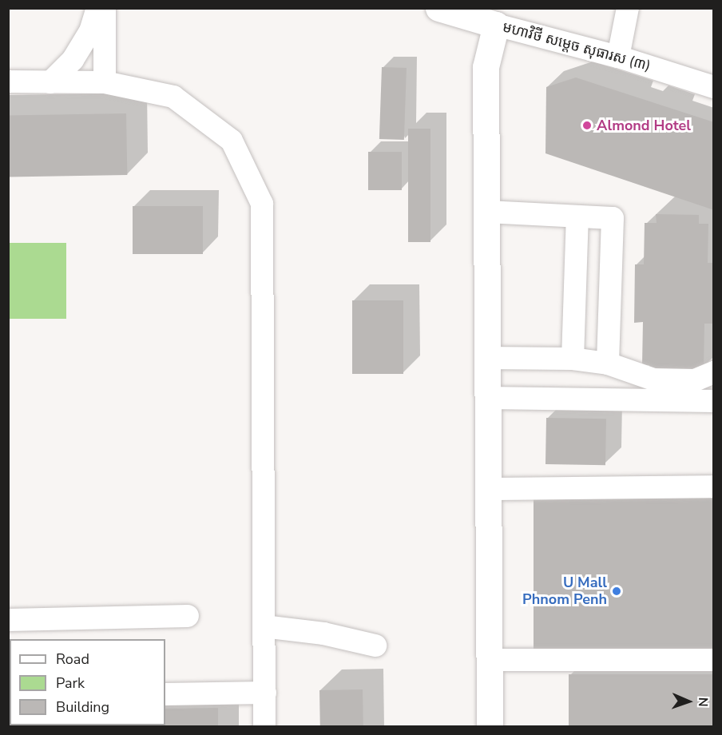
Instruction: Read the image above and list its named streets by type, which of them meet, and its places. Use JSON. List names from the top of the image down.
{
  "streets": {
    "main road": ["មហាវិថី សម្តេច សុធារស (៣)"]
  },
  "places": ["Almond Hotel", "U Mall Phnom Penh"],
  "legend": ["Road", "Park", "Building"],
  "north": "right"
}
